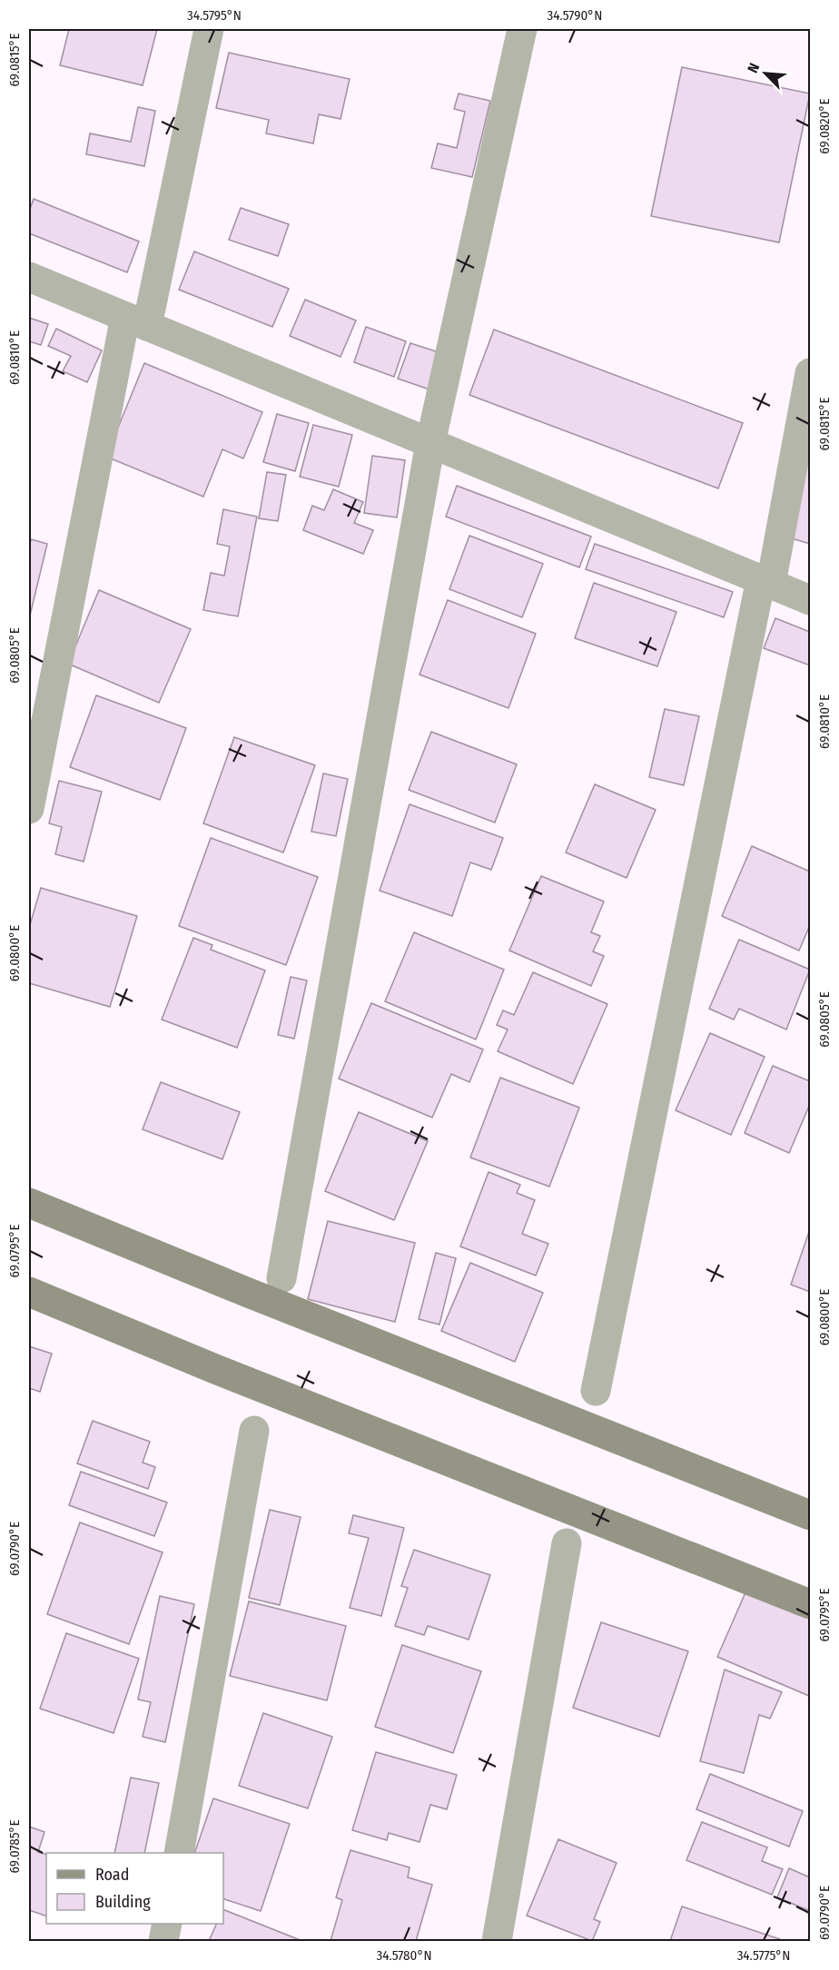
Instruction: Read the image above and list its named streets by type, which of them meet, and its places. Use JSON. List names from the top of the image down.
{
  "legend": ["Road", "Building"],
  "north": "top left",
  "coordinates": [
    "34.5795°N",
    "34.5790°N",
    "69.0815°E",
    "69.0820°E",
    "69.0810°E",
    "69.0805°E",
    "69.0800°E",
    "69.0795°E",
    "69.0790°E",
    "69.0785°E",
    "34.5780°N",
    "34.5775°N"
  ]
}
